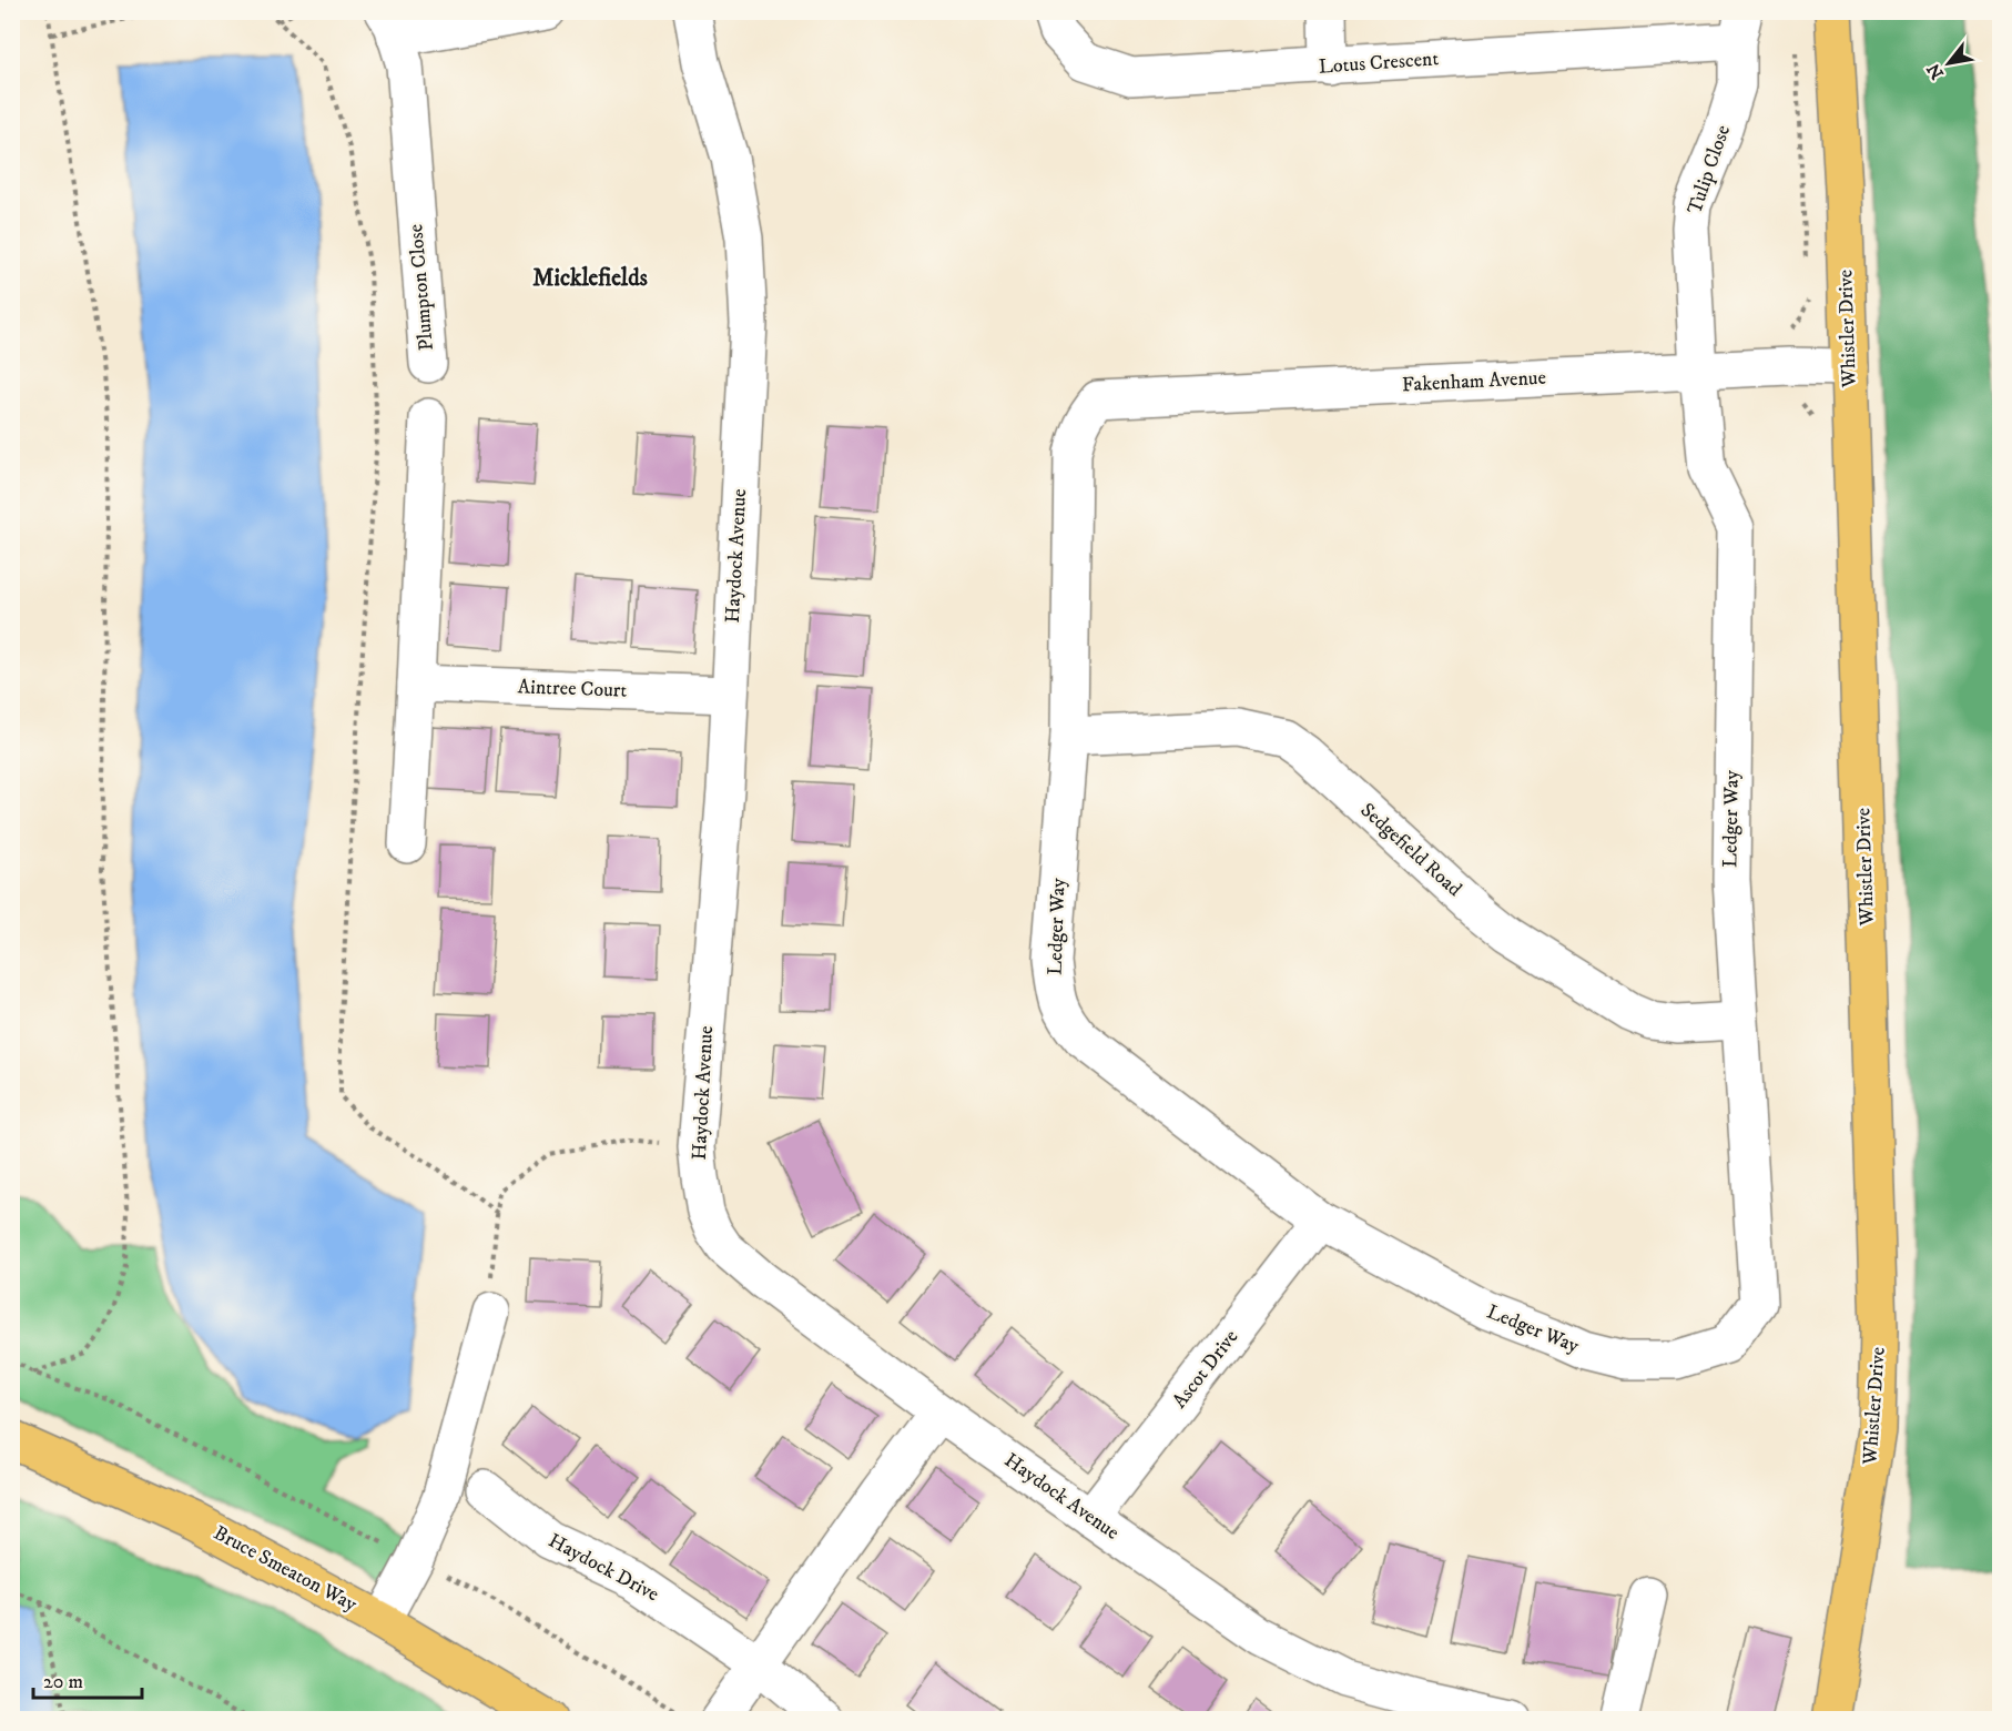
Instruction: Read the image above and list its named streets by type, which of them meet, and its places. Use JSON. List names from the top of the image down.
{
  "streets": {
    "main road": ["Whistler Drive", "Bruce Smeaton Way"],
    "street": [
      "Lotus Crescent",
      "Tulip Close",
      "Plumpton Close",
      "Fakenham Avenue",
      "Haydock Avenue",
      "Aintree Court",
      "Ledger Way",
      "Sedgefield Road",
      "Ascot Drive",
      "Haydock Drive"
    ]
  },
  "crossings": [
    ["Lotus Crescent", "Tulip Close"],
    ["Tulip Close", "Fakenham Avenue"],
    ["Tulip Close", "Ledger Way"],
    ["Whistler Drive", "Fakenham Avenue"],
    ["Fakenham Avenue", "Ledger Way"],
    ["Haydock Avenue", "Aintree Court"],
    ["Haydock Avenue", "Ascot Drive"],
    ["Ledger Way", "Sedgefield Road"],
    ["Ledger Way", "Ascot Drive"]
  ],
  "districts": ["Micklefields"],
  "scale_bar": "20 m",
  "north": "bottom left"
}
